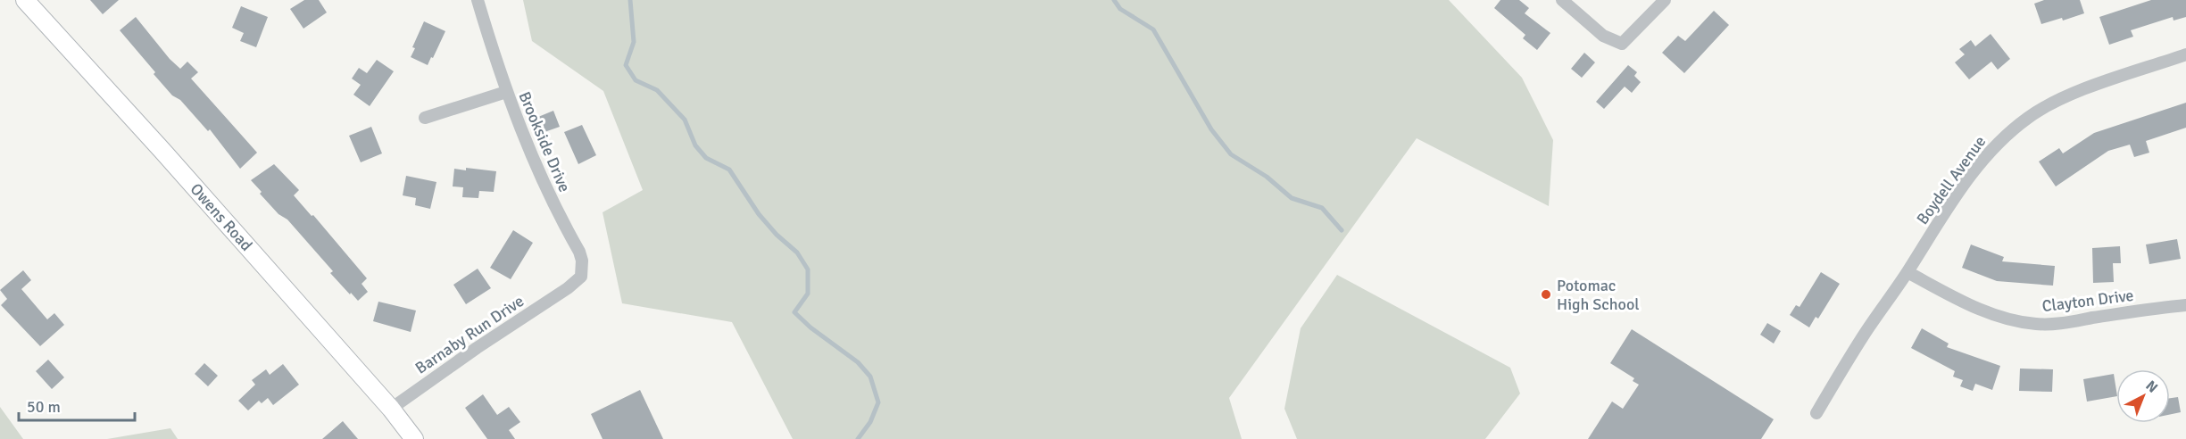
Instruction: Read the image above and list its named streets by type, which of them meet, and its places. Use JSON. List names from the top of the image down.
{
  "streets": {
    "street": [
      "Brookside Drive",
      "Boydell Avenue",
      "Owens Road",
      "Clayton Drive",
      "Barnaby Run Drive"
    ]
  },
  "crossings": [
    ["Brookside Drive", "Barnaby Run Drive"],
    ["Boydell Avenue", "Clayton Drive"],
    ["Owens Road", "Barnaby Run Drive"]
  ],
  "places": ["Potomac High School"],
  "scale_bar": "50 m",
  "north": "top right"
}
